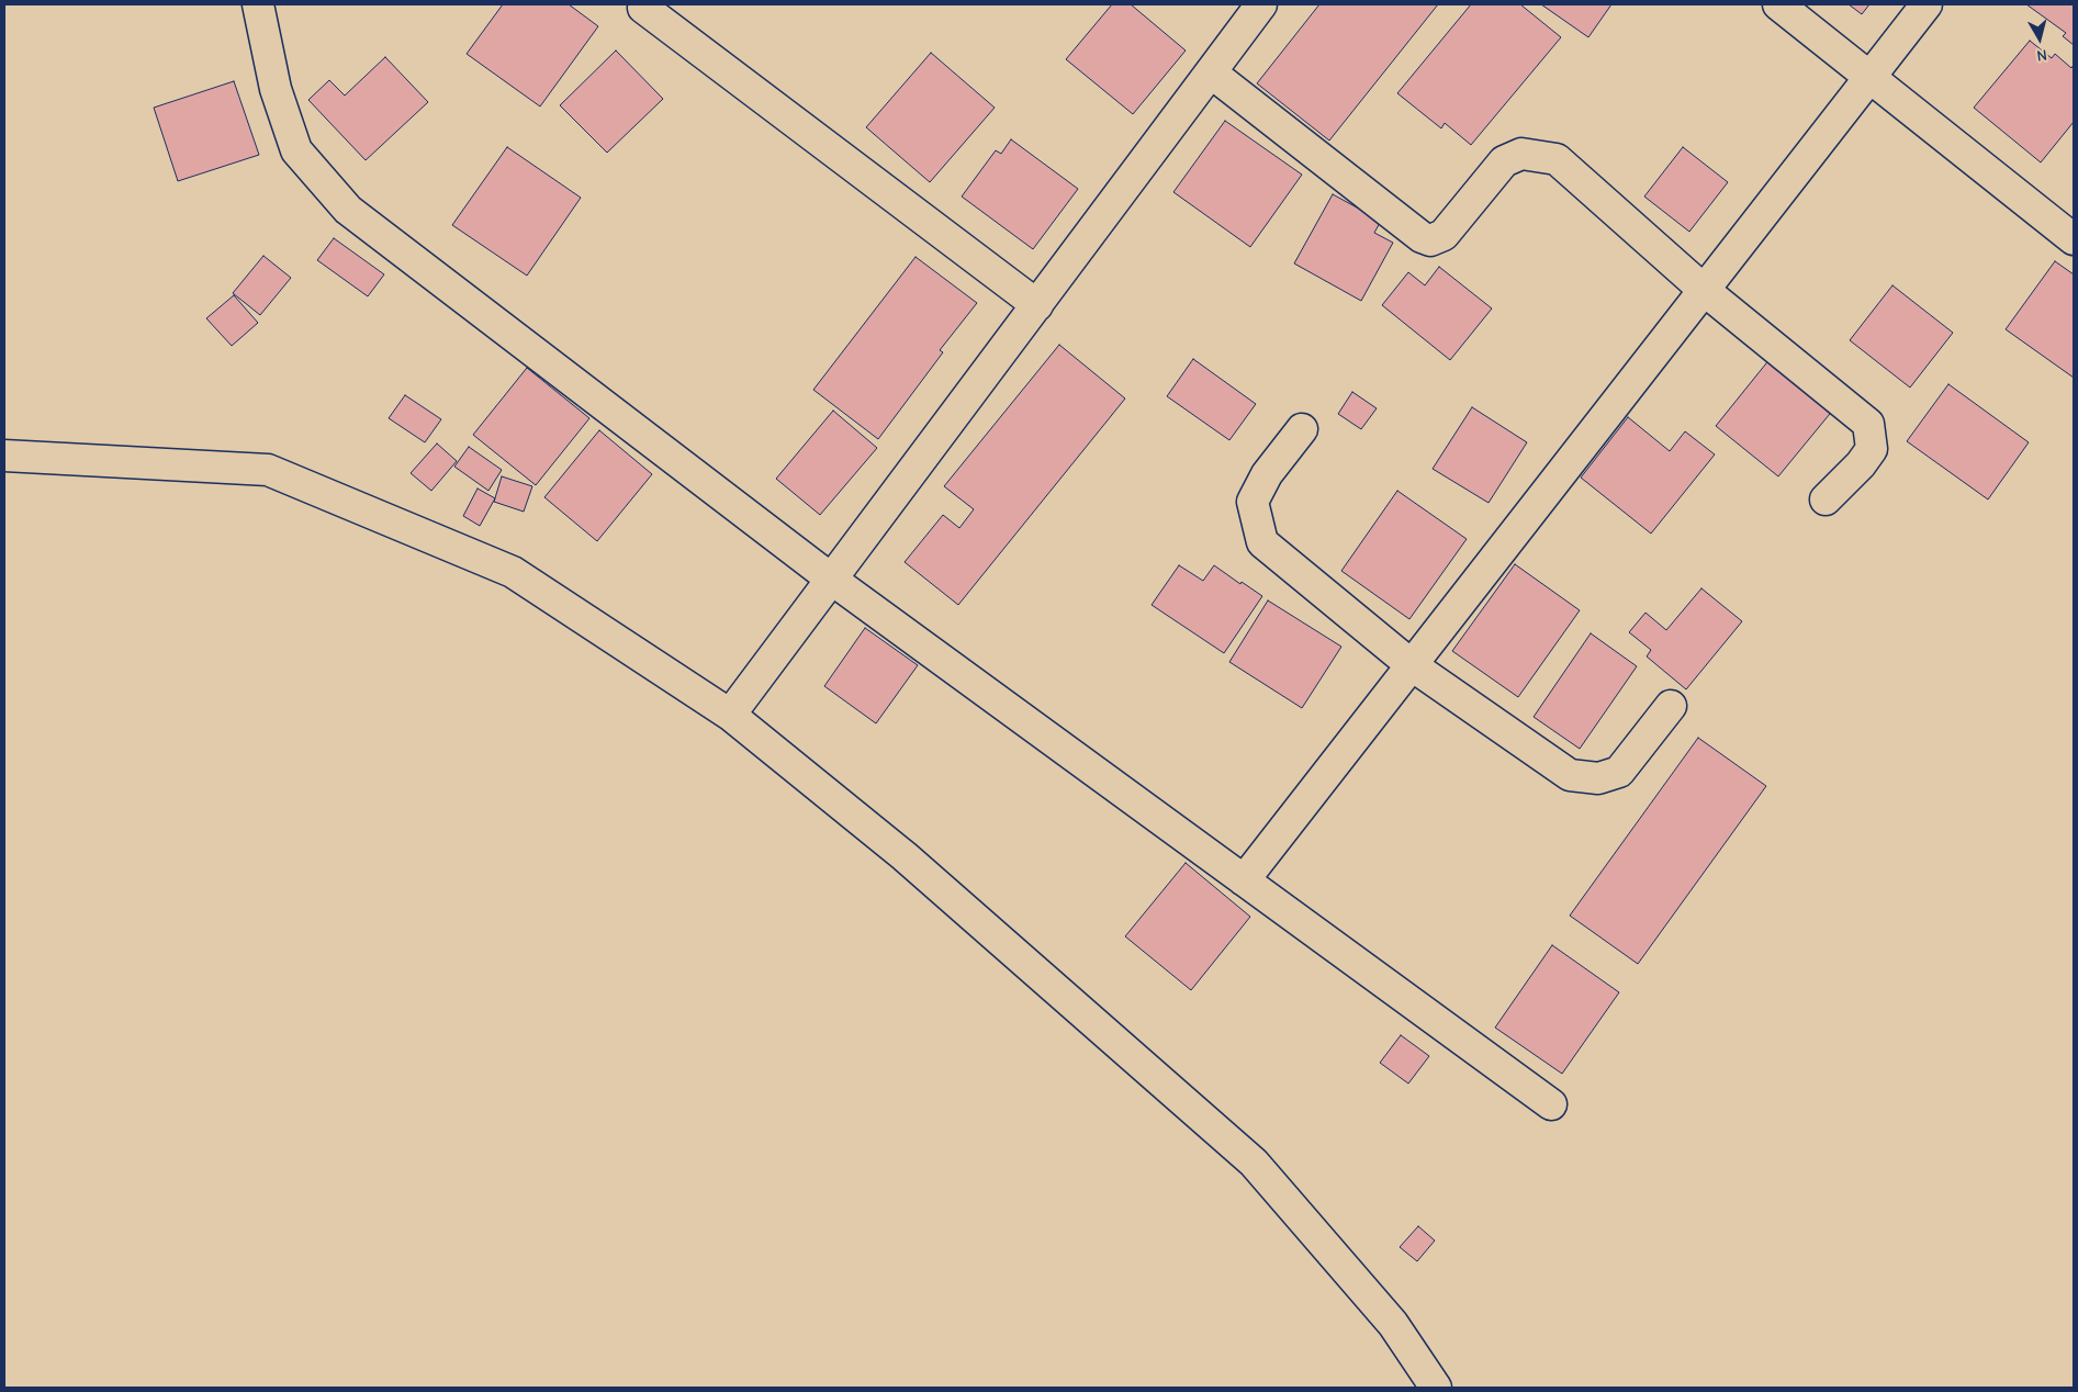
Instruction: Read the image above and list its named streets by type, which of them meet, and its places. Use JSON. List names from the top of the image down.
{
  "north": "bottom"
}
